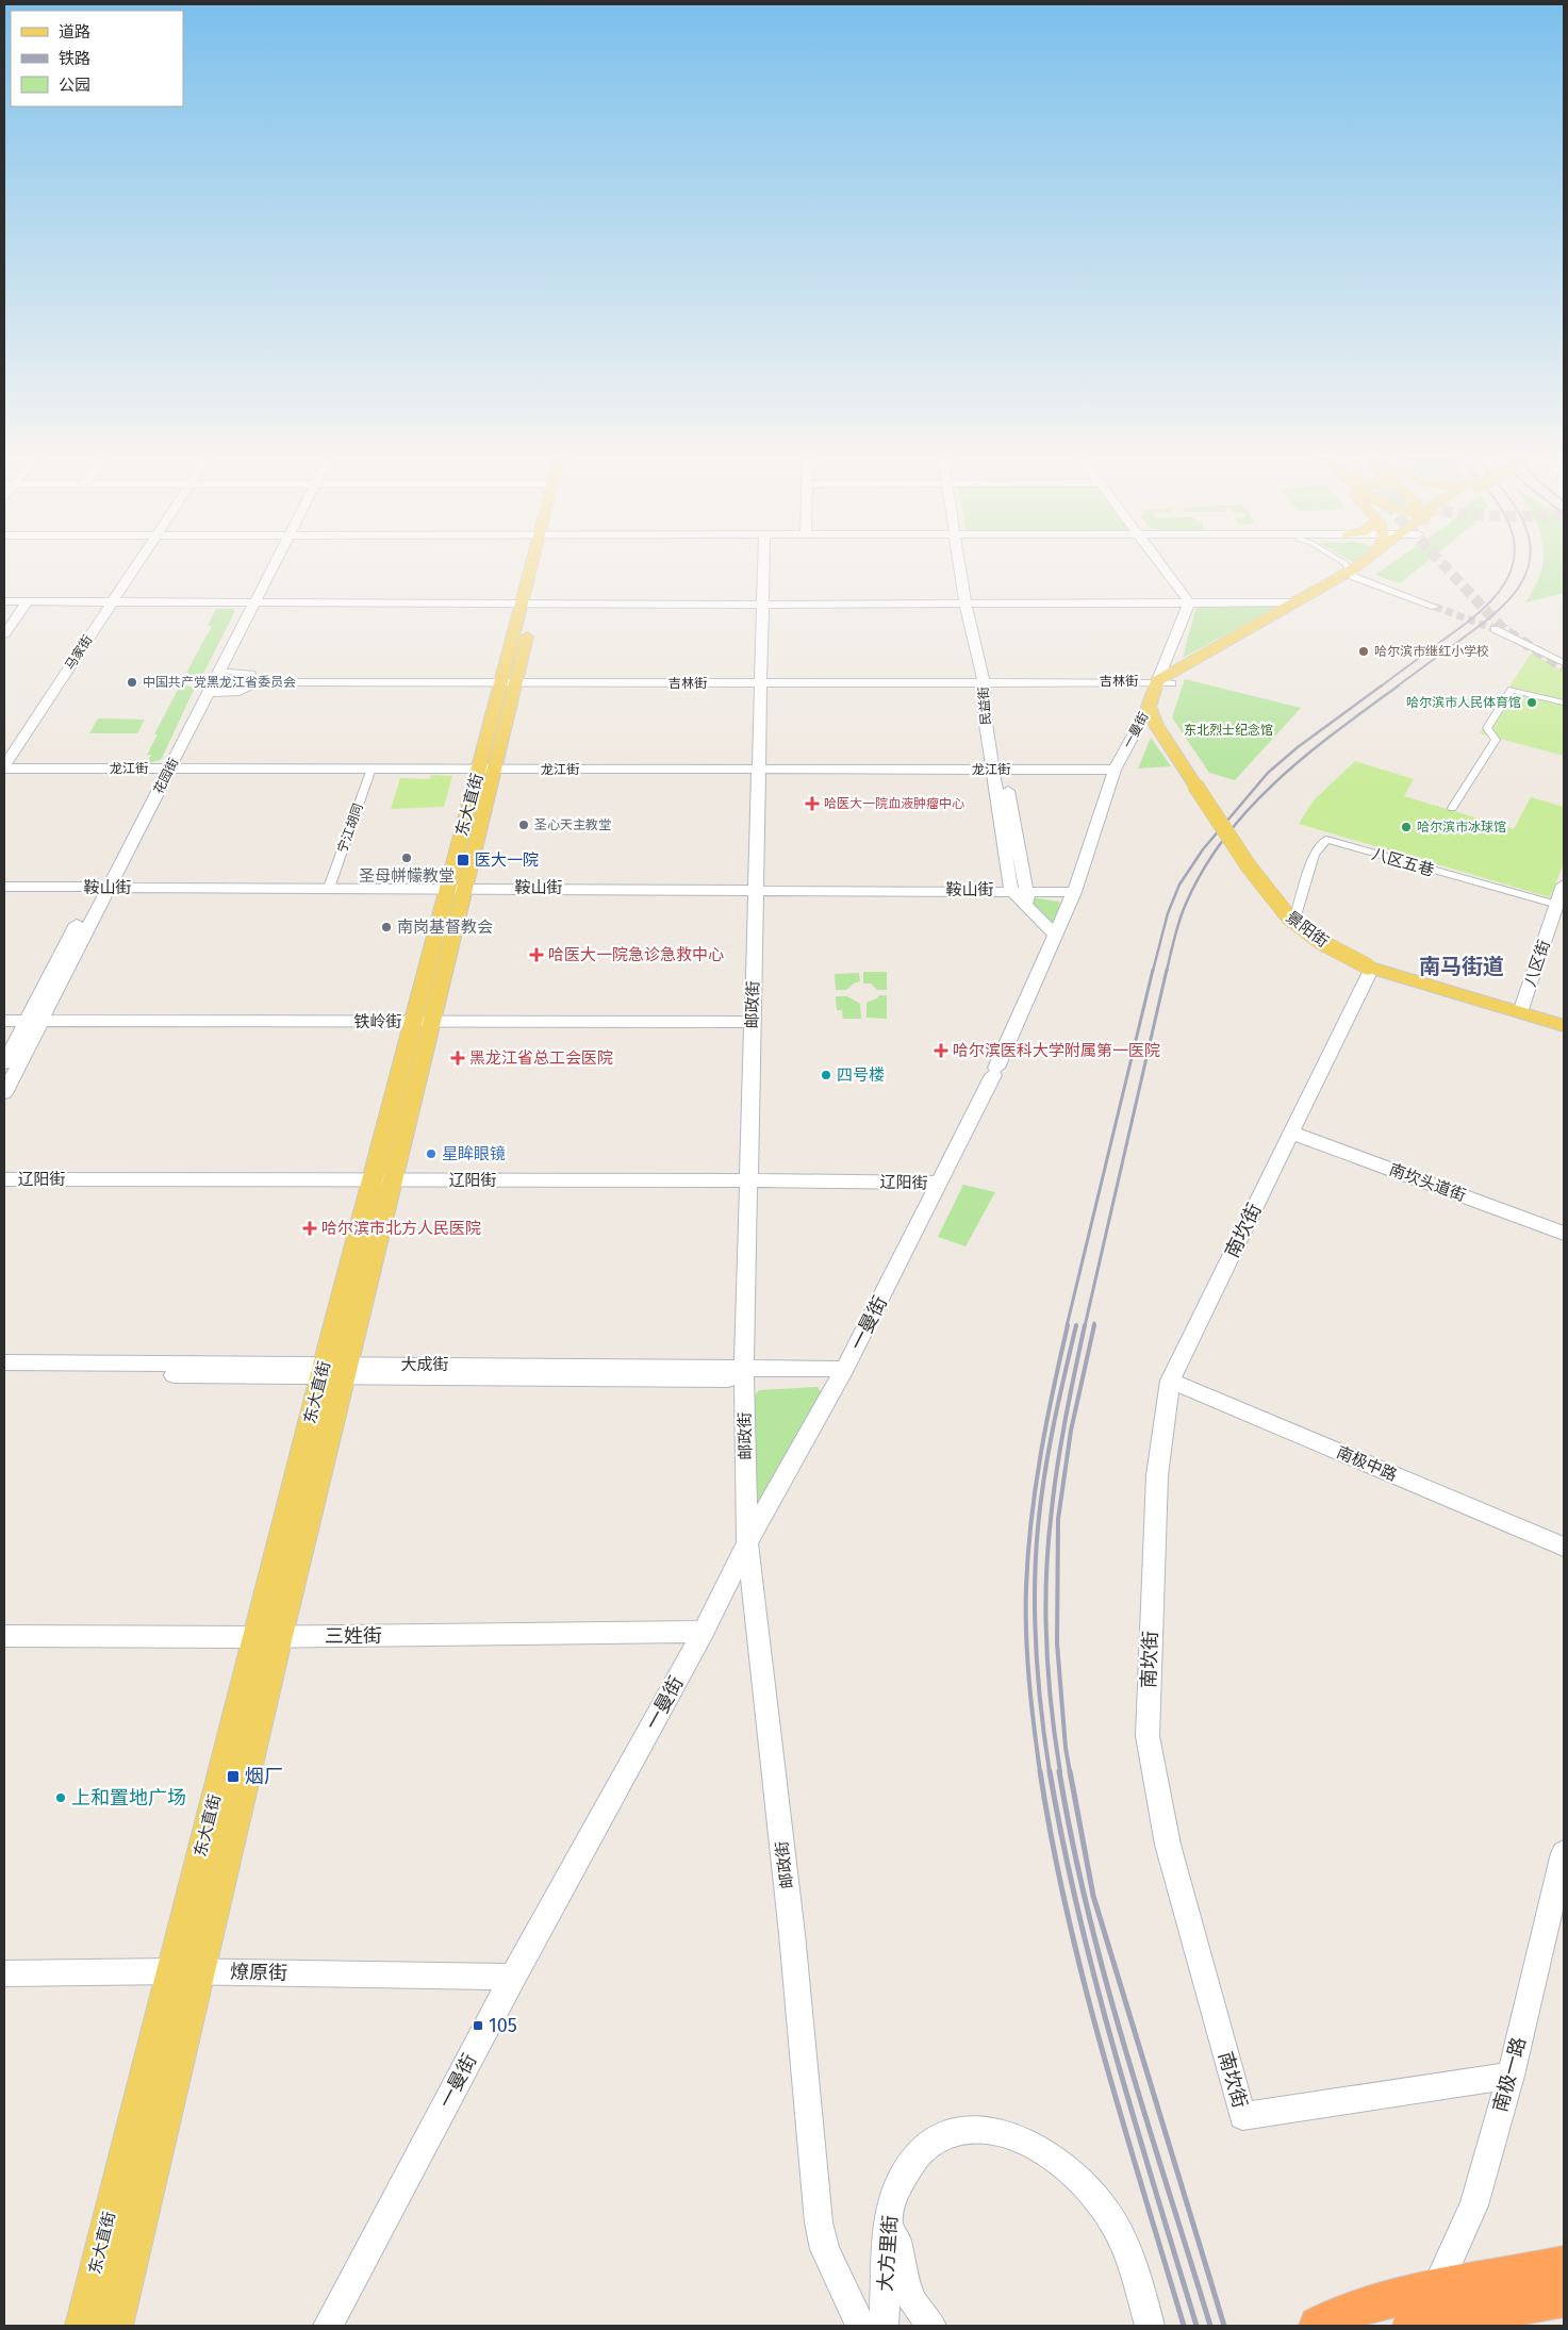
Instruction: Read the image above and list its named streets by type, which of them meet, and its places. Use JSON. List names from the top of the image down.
{
  "streets": {
    "main road": ["一曼街", "东大直街", "景阳街"],
    "street": [
      "马家街",
      "吉林街",
      "民益街",
      "龙江街",
      "花园街",
      "宁江胡同",
      "八区五巷",
      "鞍山街",
      "八区街",
      "邮政街",
      "铁岭街",
      "辽阳街",
      "南坎头道街",
      "南坎街",
      "大成街",
      "南极中路",
      "三姓街",
      "燎原街",
      "南极一路",
      "大方里街"
    ]
  },
  "crossings": [
    ["马家街", "龙江街"],
    ["吉林街", "民益街"],
    ["吉林街", "一曼街"],
    ["吉林街", "花园街"],
    ["吉林街", "东大直街"],
    ["吉林街", "邮政街"],
    ["民益街", "一曼街"],
    ["民益街", "龙江街"],
    ["民益街", "鞍山街"],
    ["一曼街", "龙江街"],
    ["一曼街", "鞍山街"],
    ["一曼街", "景阳街"],
    ["一曼街", "邮政街"],
    ["一曼街", "辽阳街"],
    ["一曼街", "大成街"],
    ["一曼街", "三姓街"],
    ["一曼街", "燎原街"],
    ["龙江街", "花园街"],
    ["龙江街", "东大直街"],
    ["龙江街", "宁江胡同"],
    ["龙江街", "邮政街"],
    ["花园街", "鞍山街"],
    ["花园街", "铁岭街"],
    ["东大直街", "鞍山街"],
    ["东大直街", "铁岭街"],
    ["东大直街", "辽阳街"],
    ["东大直街", "大成街"],
    ["东大直街", "三姓街"],
    ["东大直街", "燎原街"],
    ["宁江胡同", "鞍山街"],
    ["八区五巷", "景阳街"],
    ["八区五巷", "八区街"],
    ["鞍山街", "邮政街"],
    ["景阳街", "八区街"],
    ["景阳街", "南坎街"],
    ["邮政街", "铁岭街"],
    ["邮政街", "辽阳街"],
    ["邮政街", "大成街"],
    ["南坎头道街", "南坎街"],
    ["南坎街", "南极中路"],
    ["南坎街", "南极一路"]
  ],
  "districts": ["南马街道"],
  "parks": ["东北烈士纪念馆"],
  "places": {
    "other": [
      "哈尔滨市继红小学校",
      "中国共产党黑龙江省委员会",
      "哈尔滨市人民体育馆",
      "圣心天主教堂",
      "哈尔滨市冰球馆",
      "圣母帡幪教堂",
      "南岗基督教会",
      "四号楼",
      "星眸眼镜",
      "上和置地广场"
    ],
    "health": [
      "哈医大一院血液肿瘤中心",
      "哈医大一院急诊急救中心",
      "哈尔滨医科大学附属第一医院",
      "黑龙江省总工会医院",
      "哈尔滨市北方人民医院"
    ],
    "transit": ["医大一院", "烟厂", "105"]
  },
  "legend": ["道路", "铁路", "公园"]
}
